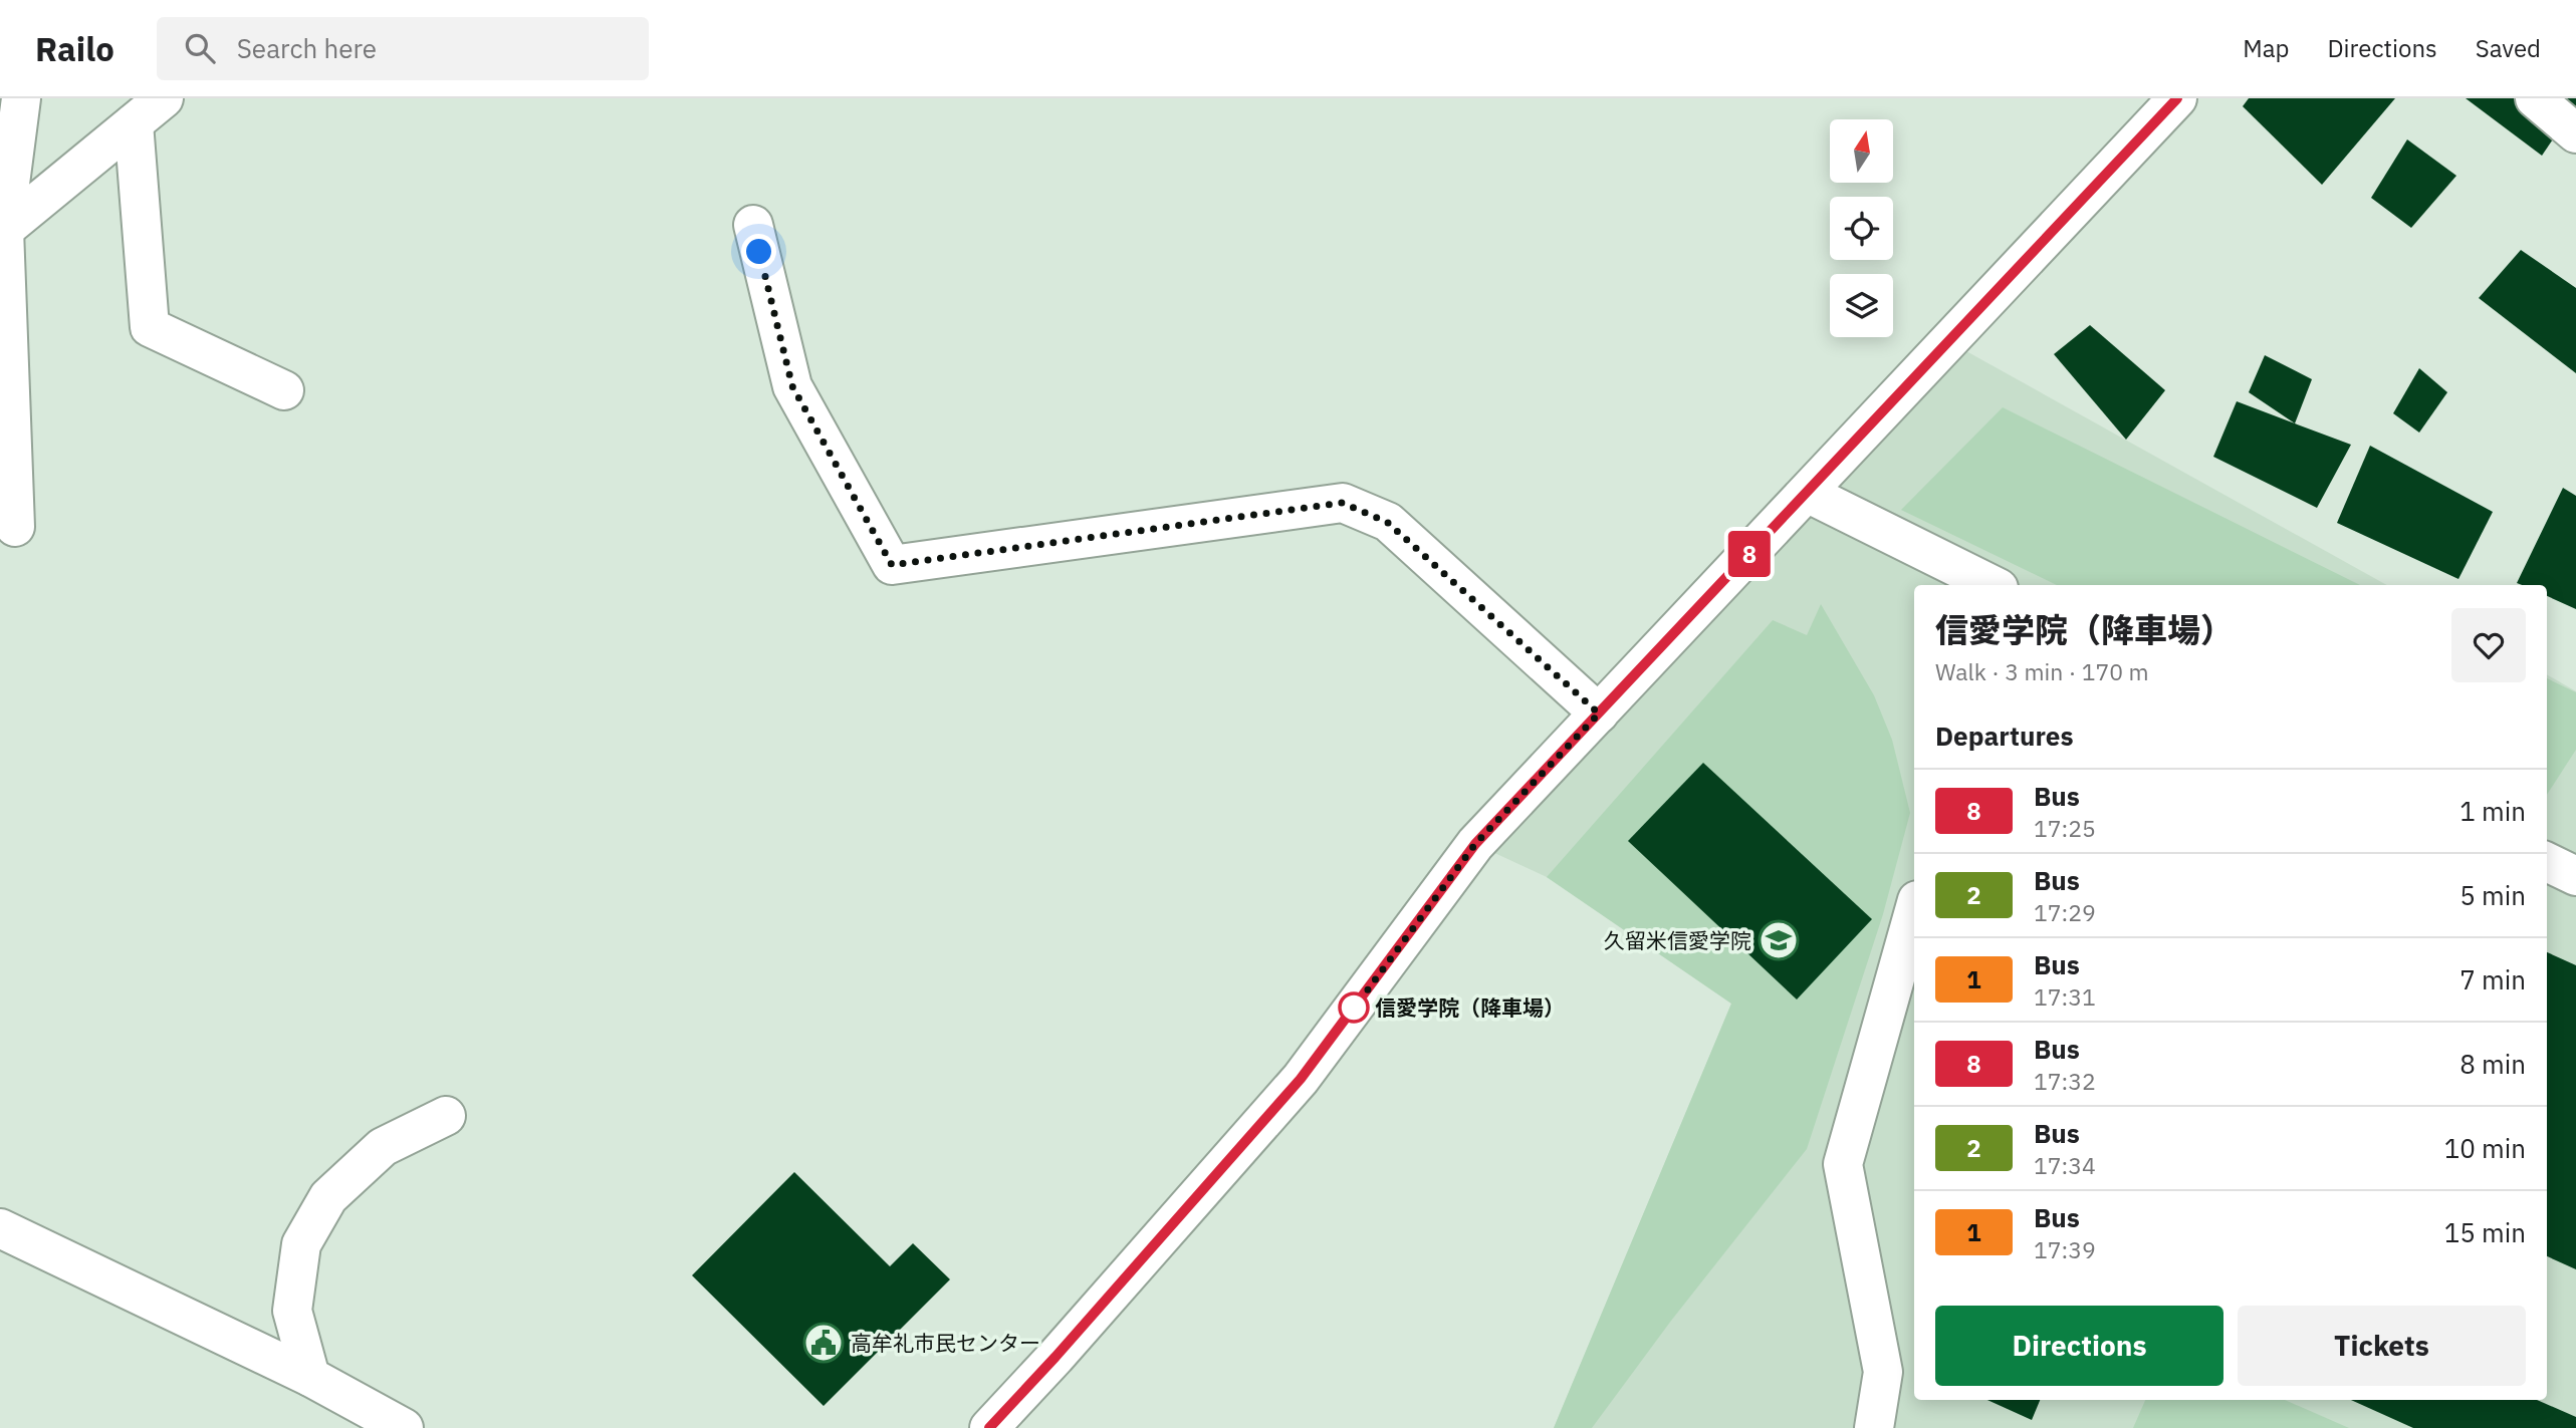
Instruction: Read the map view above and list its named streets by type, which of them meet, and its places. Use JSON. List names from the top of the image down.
{
  "places": {
    "school or university": ["久留米信愛学院"],
    "other": ["信愛学院（降車場）"],
    "public building": ["高牟礼市民センター"]
  },
  "lines": ["bus line 8"],
  "north": "top",
  "page": {
    "header": "Railo",
    "search": "Search here",
    "nav": ["Map", "Directions", "Saved"],
    "on_map": "8",
    "heading": [
      ["信愛学院（降車場）", "Walk · 3 min · 170 m"],
      "Departures"
    ],
    "list": [
      {
        "mark": "8",
        "name": "Bus",
        "note": "17:25",
        "value": "1 min"
      },
      {
        "mark": "2",
        "name": "Bus",
        "note": "17:29",
        "value": "5 min"
      },
      {
        "mark": "1",
        "name": "Bus",
        "note": "17:31",
        "value": "7 min"
      },
      {
        "mark": "8",
        "name": "Bus",
        "note": "17:32",
        "value": "8 min"
      },
      {
        "mark": "2",
        "name": "Bus",
        "note": "17:34",
        "value": "10 min"
      },
      {
        "mark": "1",
        "name": "Bus",
        "note": "17:39",
        "value": "15 min"
      }
    ],
    "buttons": ["Directions", "Tickets"]
  }
}
